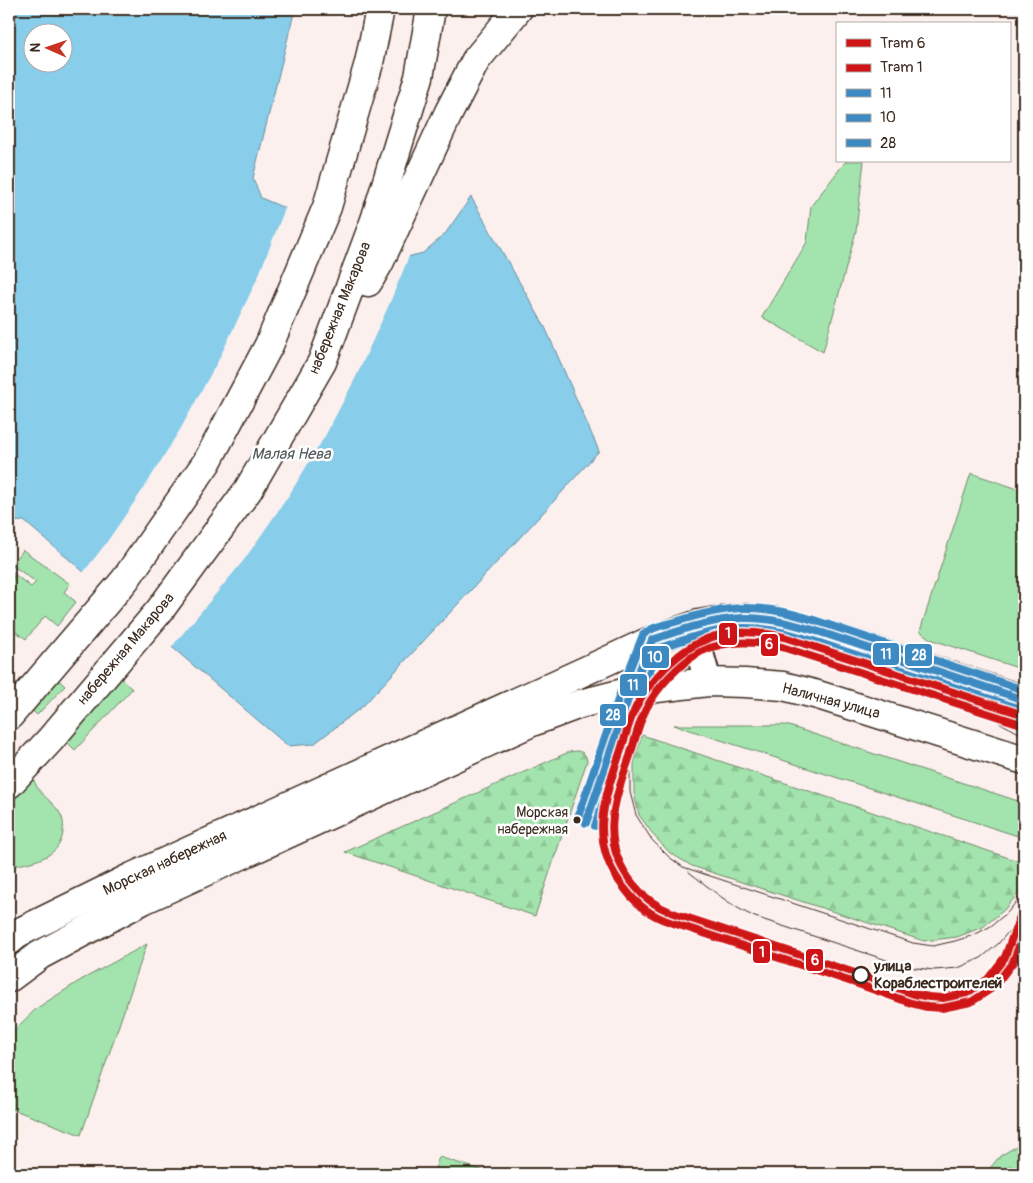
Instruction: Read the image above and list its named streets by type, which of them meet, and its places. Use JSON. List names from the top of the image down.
{
  "streets": {
    "main road": ["набережная Макарова", "Наличная улица", "Морская набережная"]
  },
  "crossings": [
    ["Наличная улица", "Морская набережная"]
  ],
  "water": ["Малая Нева"],
  "places": ["Морская набережная", "улица Кораблестроителей"],
  "lines": [
    "transit line 28",
    "transit line 11",
    "transit line 10",
    "tram line 1",
    "tram line 6"
  ],
  "legend": [
    "Tram 6",
    "Tram 1",
    "11",
    "10",
    "28"
  ],
  "north": "left"
}
